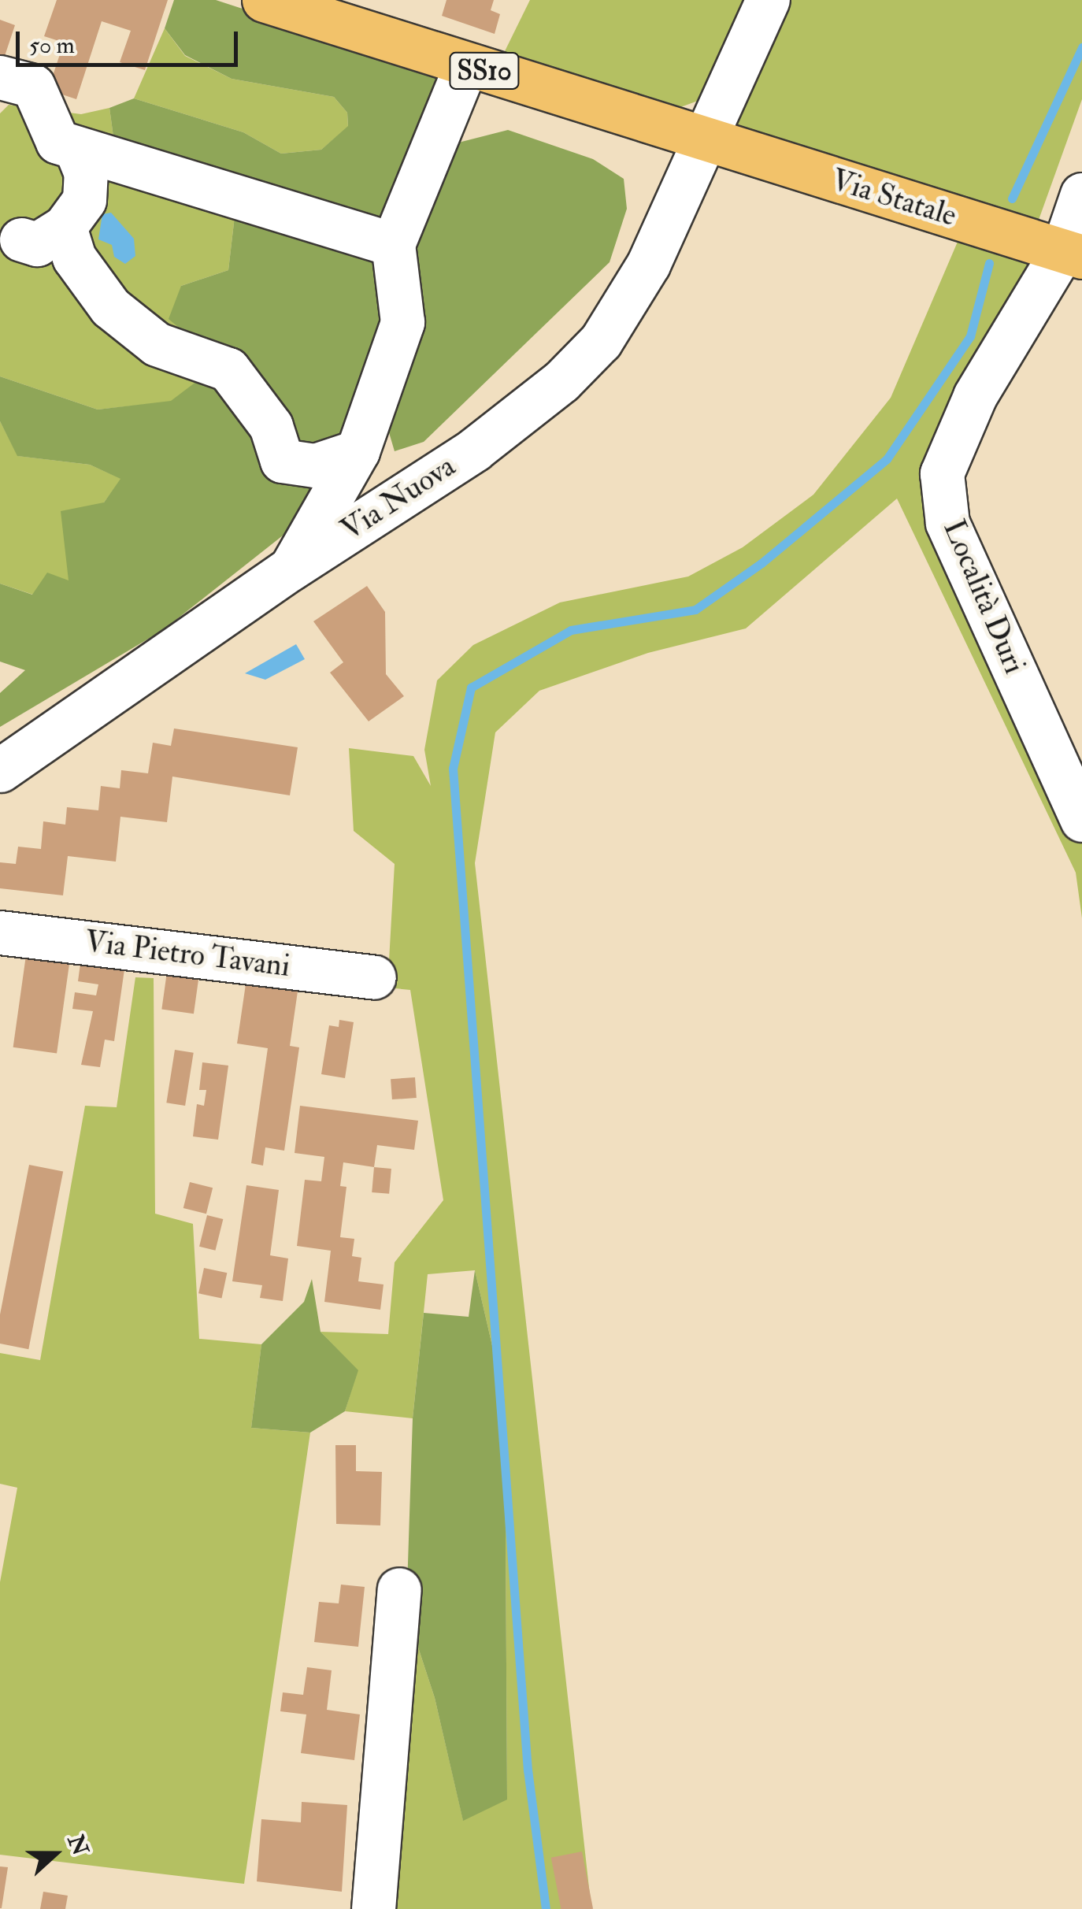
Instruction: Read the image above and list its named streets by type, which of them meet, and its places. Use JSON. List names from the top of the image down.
{
  "streets": {
    "main road": ["SS10", "Via Statale"],
    "street": ["Via Nuova", "Località Duri", "Via Pietro Tavani"]
  },
  "crossings": [
    ["SS10", "Via Statale"],
    ["SS10", "Via Nuova"],
    ["Via Statale", "Via Nuova"],
    ["Via Statale", "Località Duri"]
  ],
  "scale_bar": "50 m",
  "north": "right"
}
